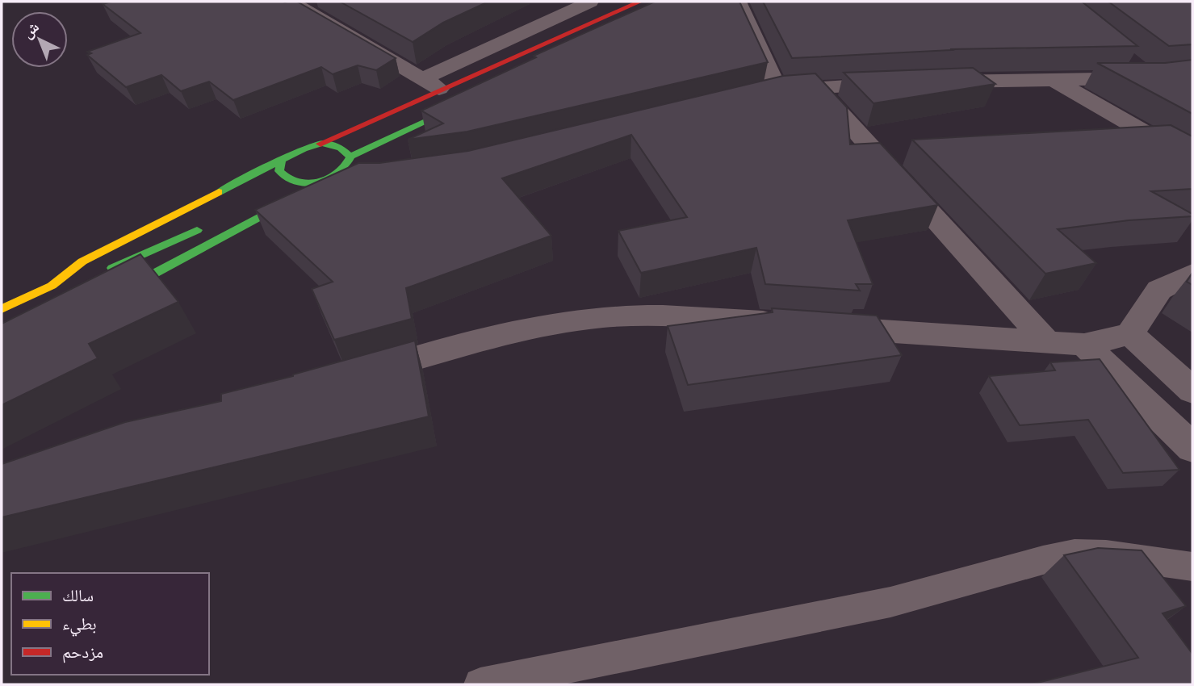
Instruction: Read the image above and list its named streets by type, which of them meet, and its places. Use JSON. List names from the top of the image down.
{
  "legend": ["سالك", "بطيء", "مزدحم"],
  "north": "top left"
}
